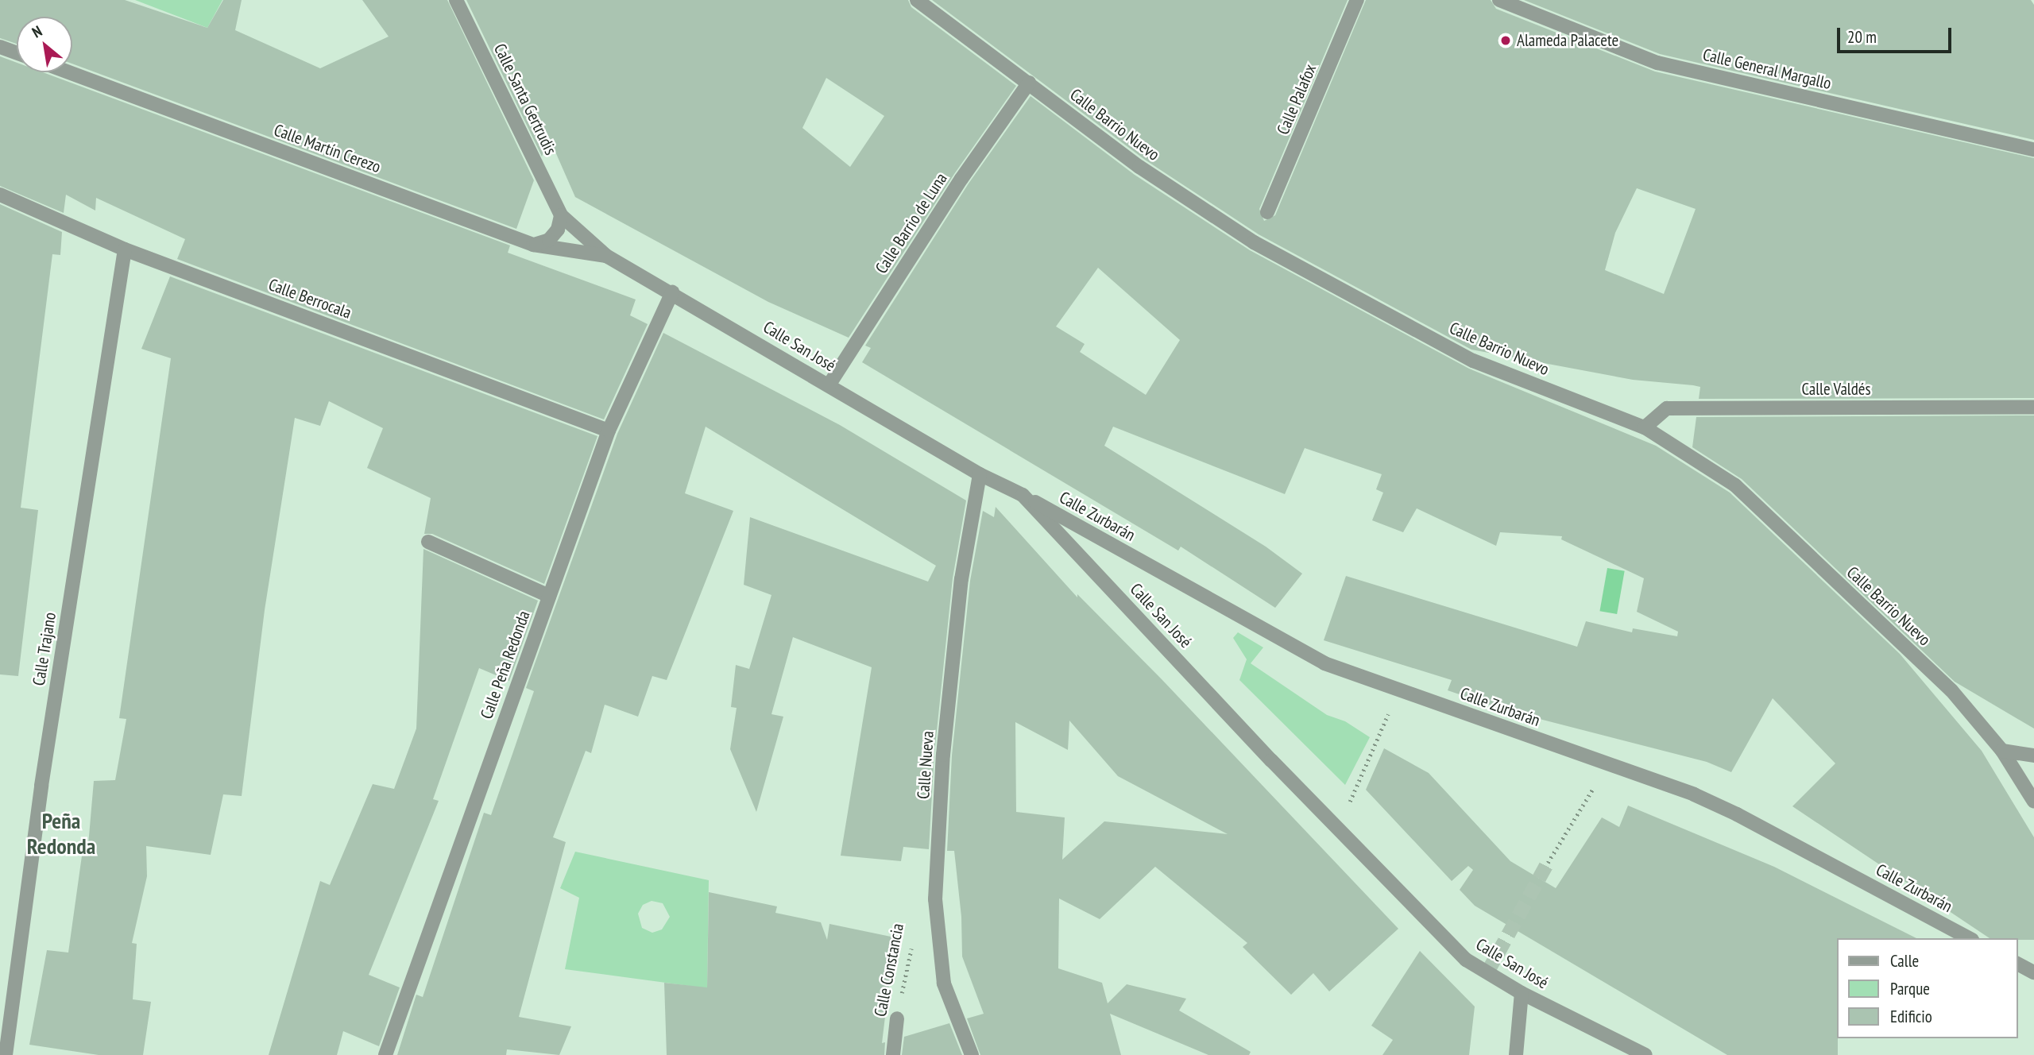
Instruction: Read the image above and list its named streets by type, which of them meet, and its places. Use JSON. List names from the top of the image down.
{
  "streets": {
    "street": [
      "Calle General Margallo",
      "Calle Santa Gertrudis",
      "Calle Palafox",
      "Calle Barrio Nuevo",
      "Calle Martín Cerezo",
      "Calle Barrio de Luna",
      "Calle Berrocala",
      "Calle San José",
      "Calle Valdés",
      "Calle Zurbarán",
      "Calle Trajano",
      "Calle Peña Redonda",
      "Calle Nueva",
      "Calle Constancia"
    ]
  },
  "crossings": [
    ["Calle Santa Gertrudis", "Calle Martín Cerezo"],
    ["Calle Santa Gertrudis", "Calle San José"],
    ["Calle Barrio Nuevo", "Calle Barrio de Luna"],
    ["Calle Barrio Nuevo", "Calle Valdés"],
    ["Calle Martín Cerezo", "Calle San José"],
    ["Calle Barrio de Luna", "Calle San José"],
    ["Calle Berrocala", "Calle Trajano"],
    ["Calle Berrocala", "Calle Peña Redonda"],
    ["Calle San José", "Calle Zurbarán"],
    ["Calle San José", "Calle Peña Redonda"],
    ["Calle San José", "Calle Nueva"]
  ],
  "districts": ["Peña Redonda"],
  "places": ["Alameda Palacete"],
  "legend": ["Calle", "Parque", "Edificio"],
  "scale_bar": "20 m",
  "north": "top left"
}
